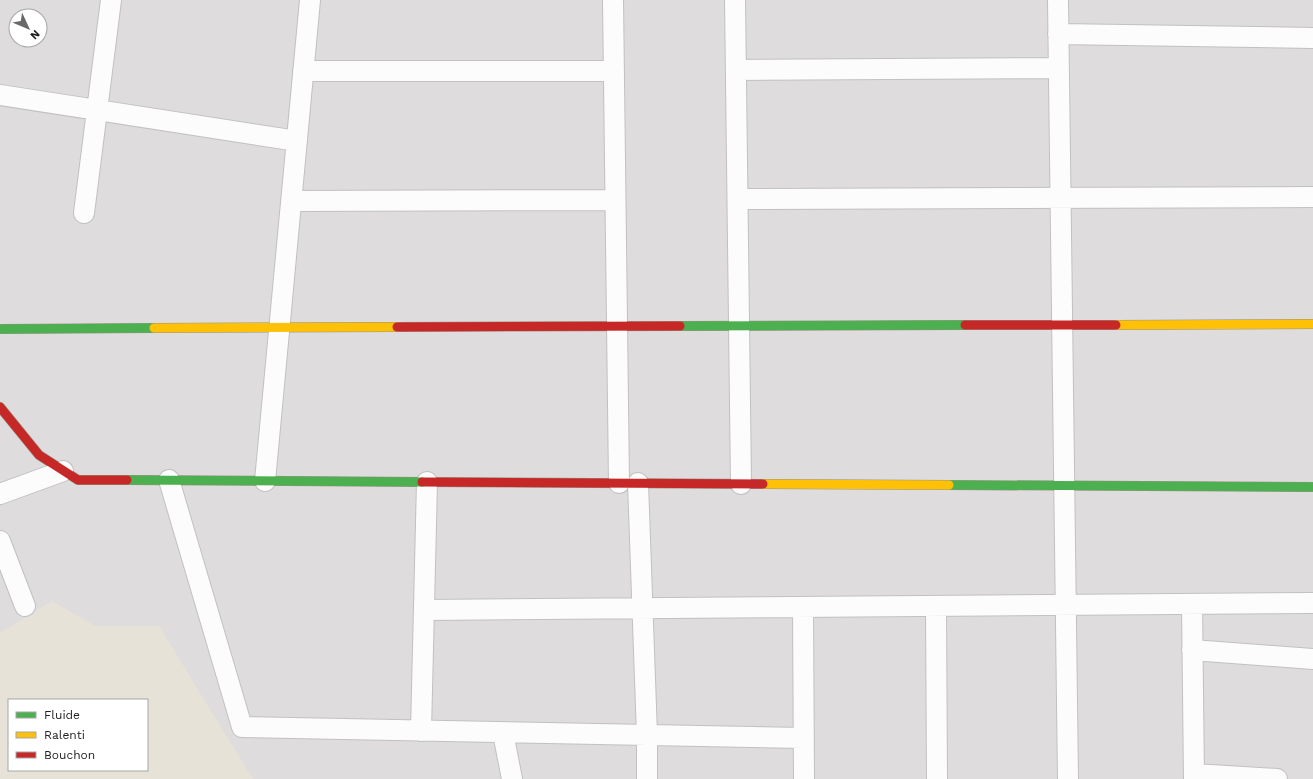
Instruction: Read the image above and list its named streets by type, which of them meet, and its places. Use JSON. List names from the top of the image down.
{
  "legend": ["Fluide", "Ralenti", "Bouchon"],
  "north": "bottom right"
}
